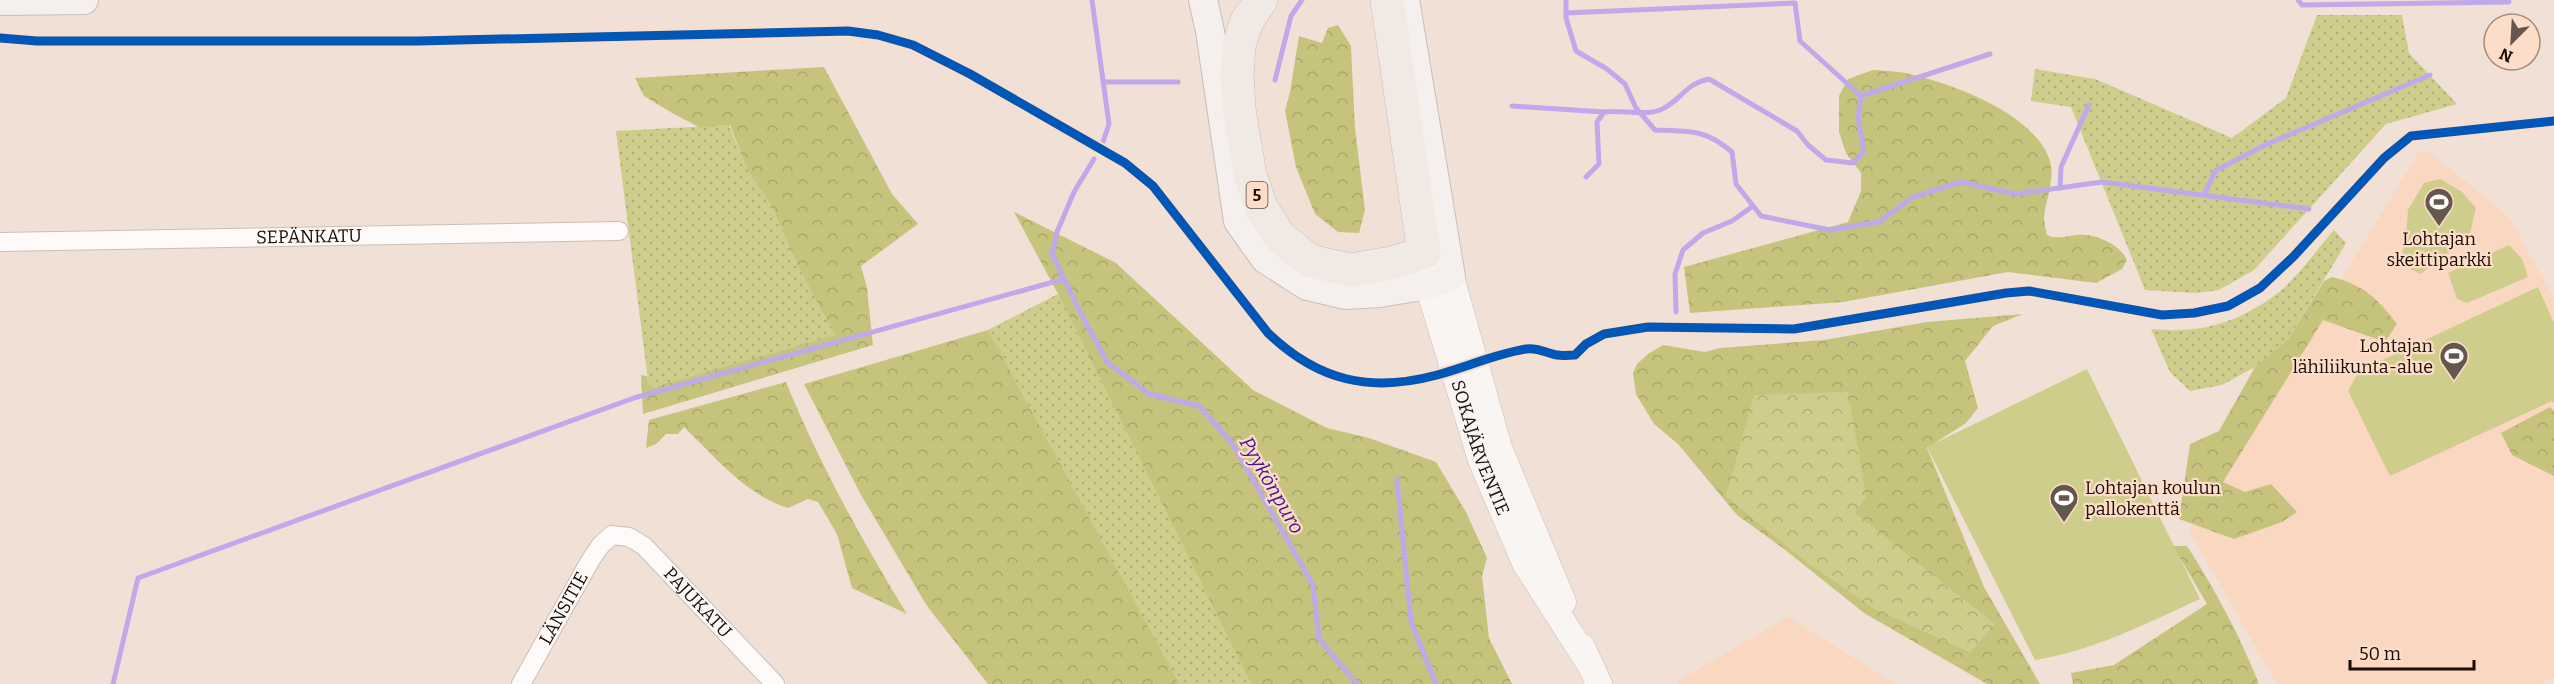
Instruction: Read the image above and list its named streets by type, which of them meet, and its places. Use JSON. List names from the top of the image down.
{
  "streets": {
    "highway": ["5", "SOKAJÄRVENTIE"],
    "street": ["SEPÄNKATU", "PAJUKATU", "LÄNSITIE"]
  },
  "crossings": [
    ["5", "SOKAJÄRVENTIE"],
    ["PAJUKATU", "LÄNSITIE"]
  ],
  "water": ["Pyykönpuro"],
  "places": {
    "sports": ["Lohtajan skeittiparkki", "Lohtajan lähiliikunta-alue", "Lohtajan koulun pallokenttä"]
  },
  "scale_bar": "50 m",
  "north": "bottom left"
}
